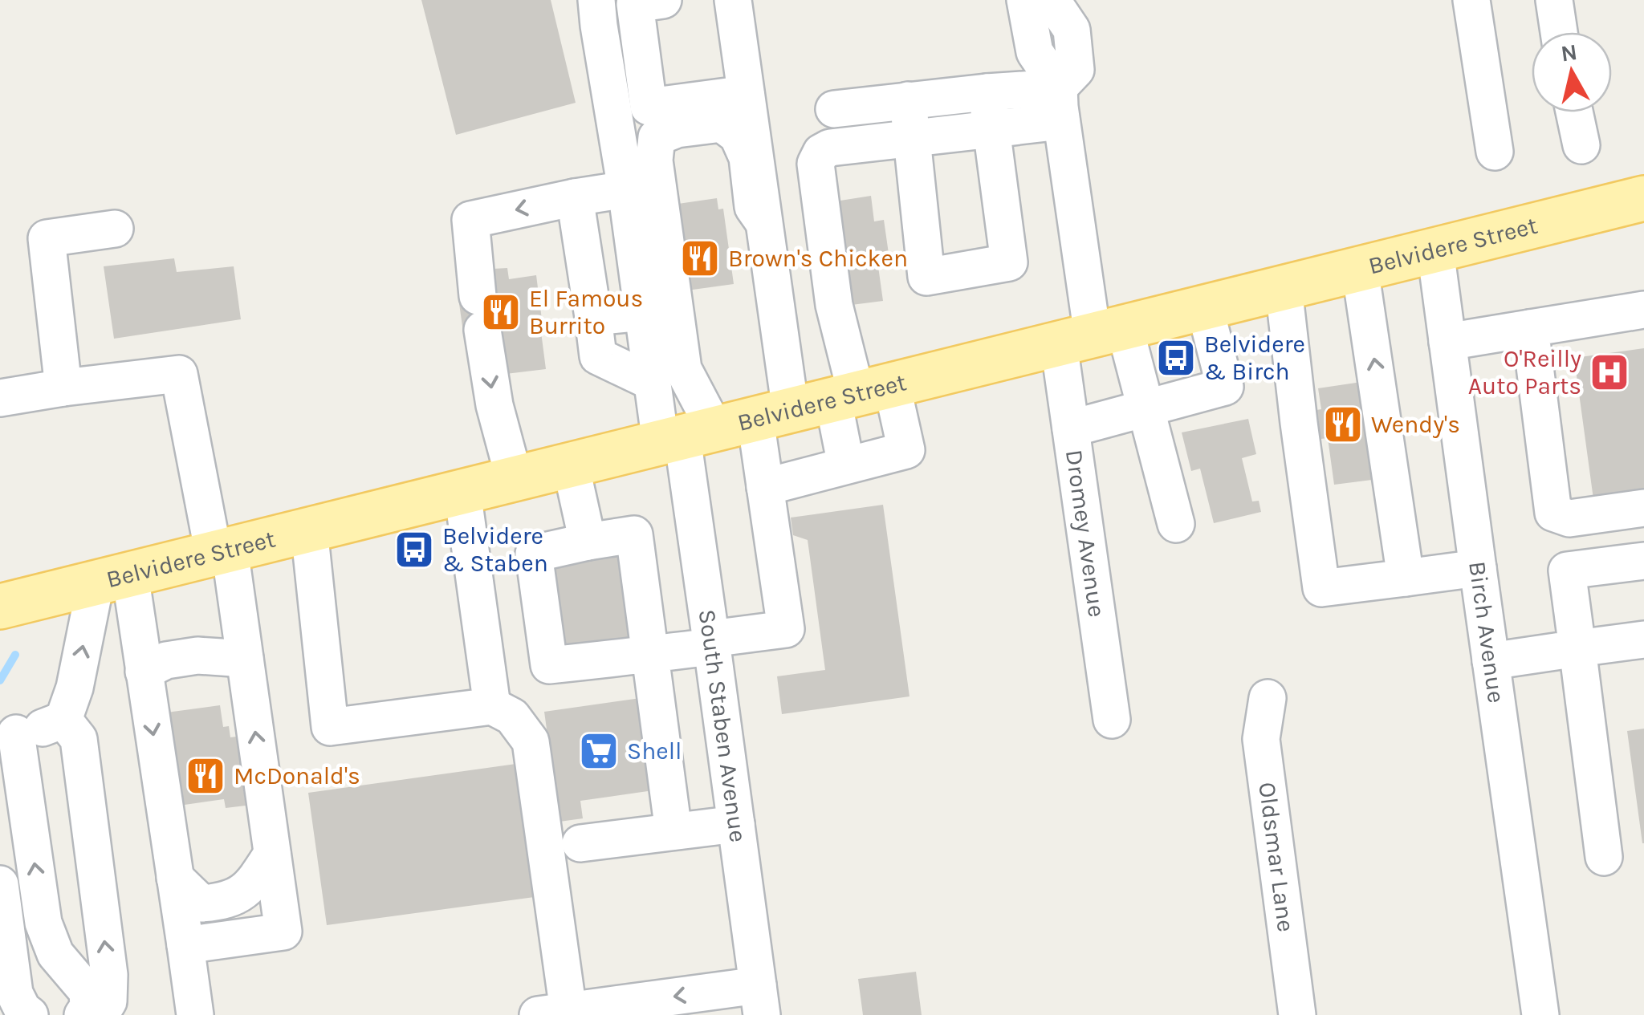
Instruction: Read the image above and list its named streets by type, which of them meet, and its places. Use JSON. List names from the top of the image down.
{
  "streets": {
    "main road": ["Belvidere Street"],
    "street": [
      "Dromey Avenue",
      "Birch Avenue",
      "South Staben Avenue",
      "Oldsmar Lane"
    ]
  },
  "crossings": [
    ["Belvidere Street", "Dromey Avenue"],
    ["Belvidere Street", "Birch Avenue"],
    ["Belvidere Street", "South Staben Avenue"]
  ],
  "places": {
    "restaurant": [
      "Brown's Chicken",
      "El Famous Burrito",
      "Wendy's",
      "McDonald's"
    ],
    "bus stop": ["Belvidere & Birch", "Belvidere & Staben"],
    "hospital": ["O'Reilly Auto Parts"],
    "supermarket": ["Shell"]
  },
  "north": "top"
}
